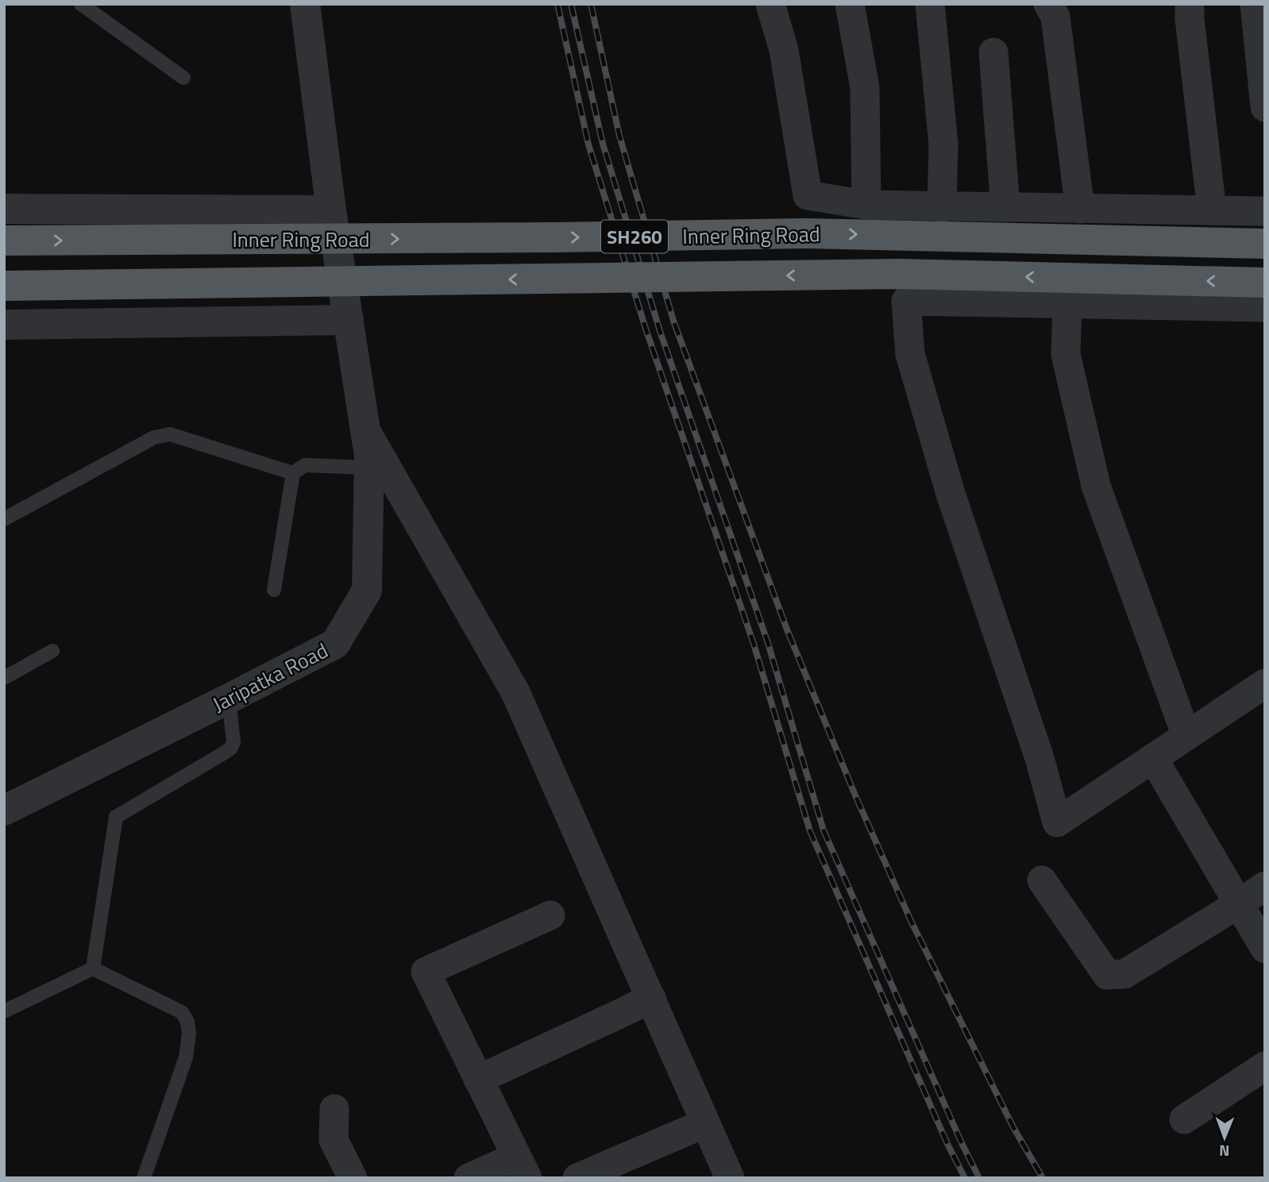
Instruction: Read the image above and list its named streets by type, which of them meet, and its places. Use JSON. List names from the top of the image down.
{
  "streets": {
    "highway": ["Inner Ring Road", "SH260"],
    "street": ["Jaripatka Road"]
  },
  "north": "bottom"
}
